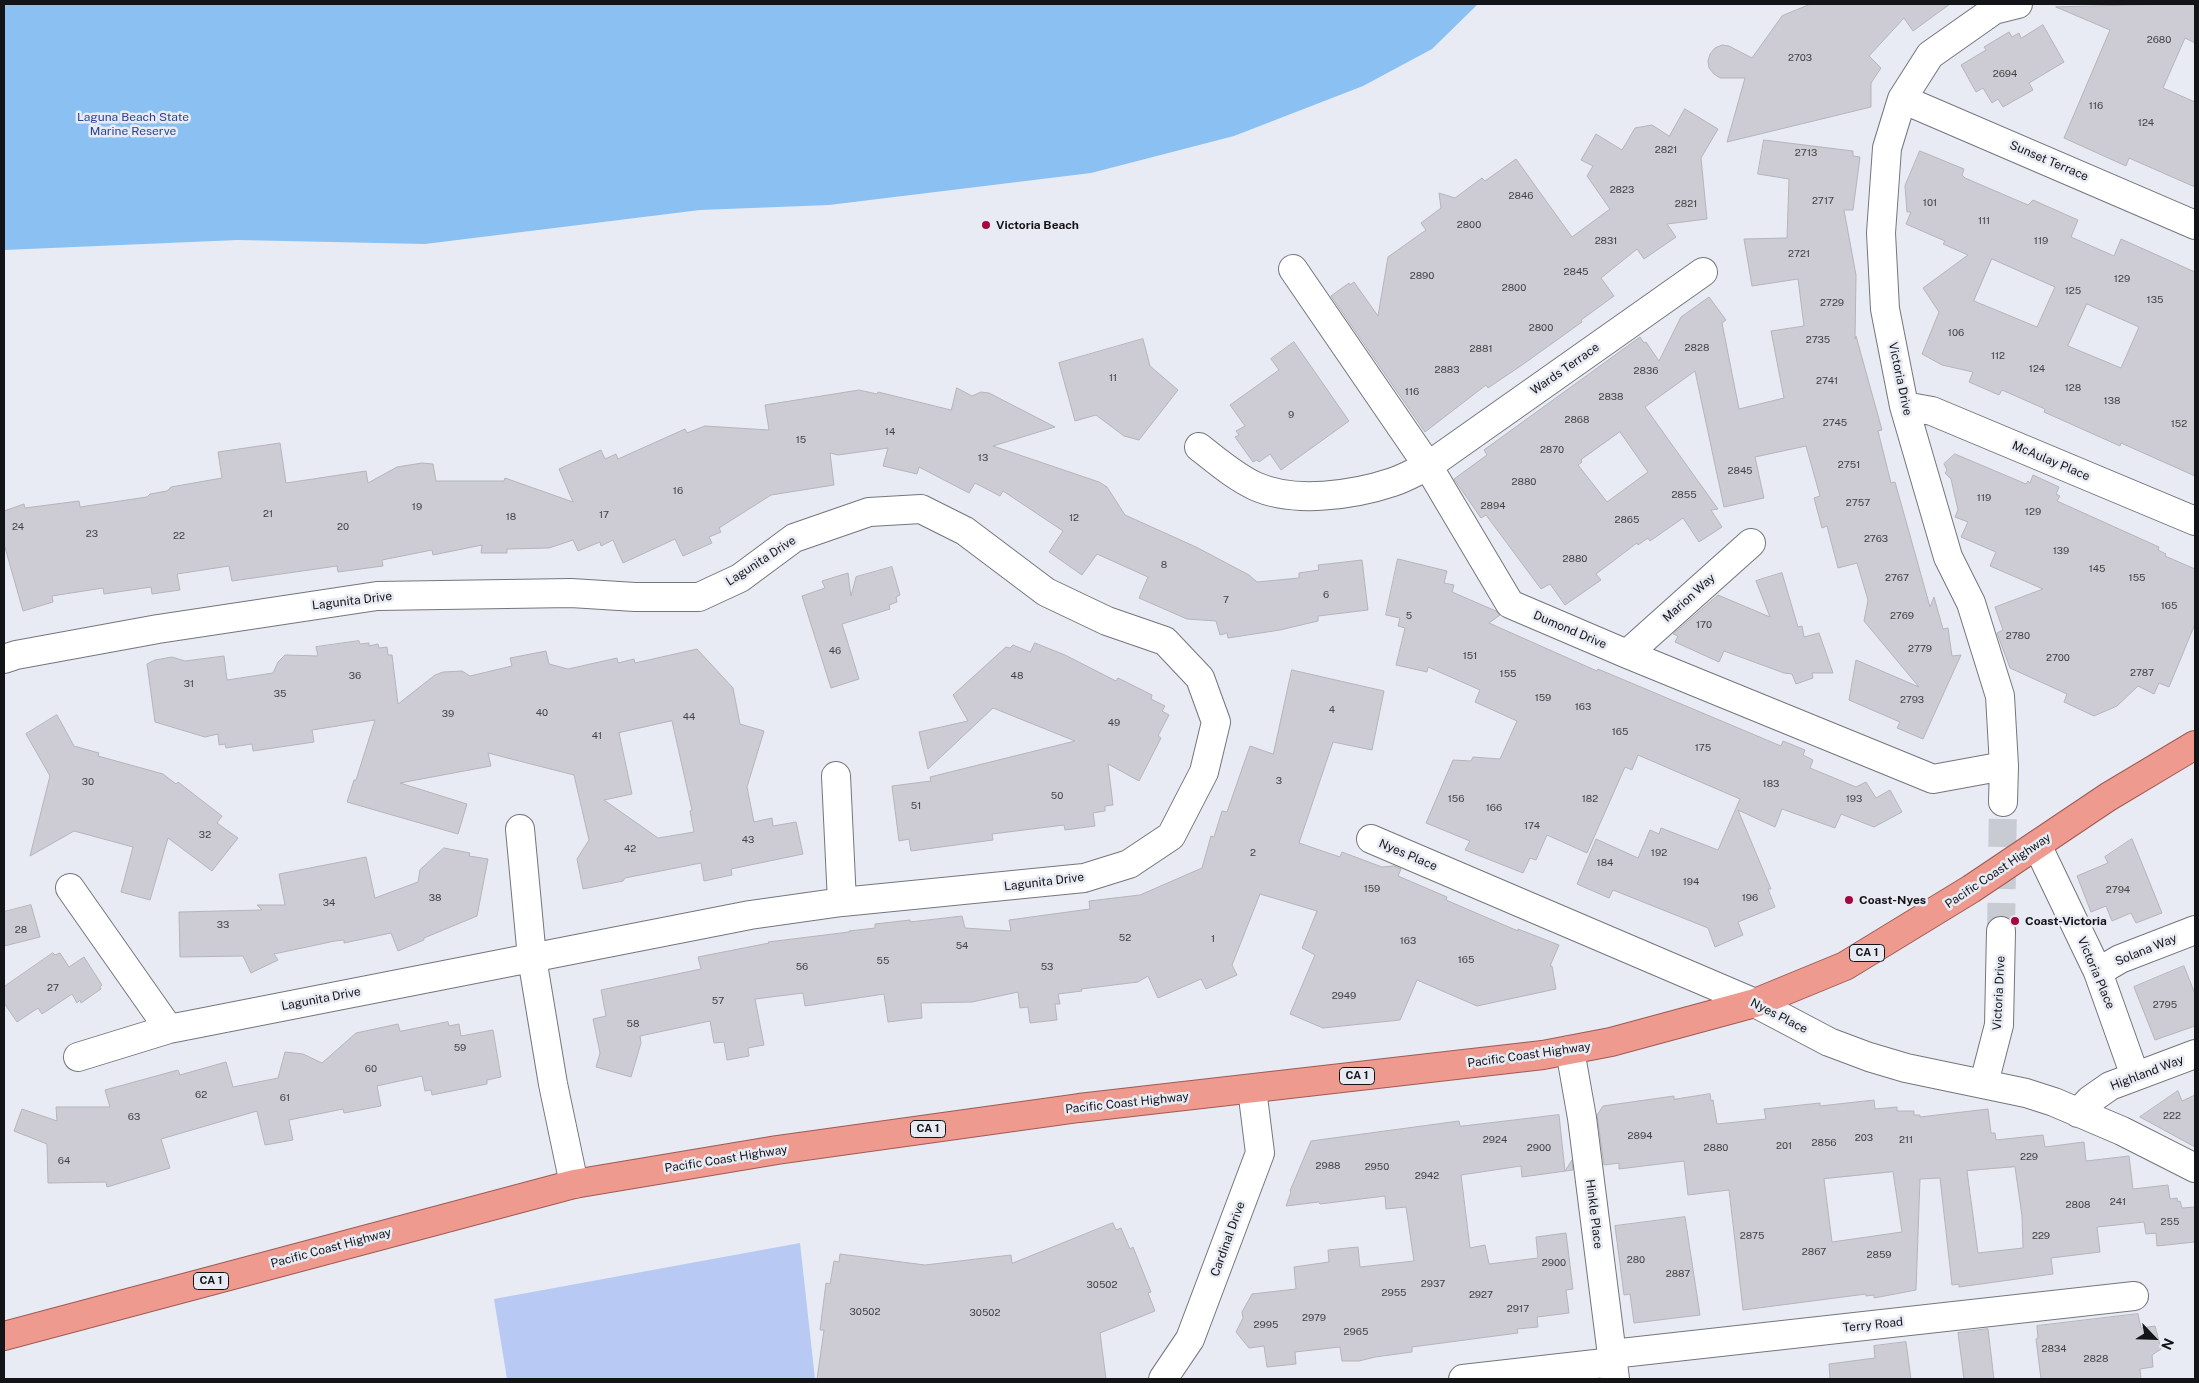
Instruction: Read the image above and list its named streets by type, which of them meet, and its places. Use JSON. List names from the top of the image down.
{
  "streets": {
    "highway": ["Pacific Coast Highway", "CA 1"],
    "street": [
      "Sunset Terrace",
      "Wards Terrace",
      "Victoria Drive",
      "McAulay Place",
      "Lagunita Drive",
      "Marion Way",
      "Dumond Drive",
      "Nyes Place",
      "Solana Way",
      "Victoria Place",
      "Highland Way",
      "Hinkle Place",
      "Cardinal Drive",
      "Terry Road"
    ]
  },
  "crossings": [
    ["Sunset Terrace", "Victoria Drive"],
    ["Wards Terrace", "Dumond Drive"],
    ["Victoria Drive", "McAulay Place"],
    ["Victoria Drive", "Dumond Drive"],
    ["Victoria Drive", "Nyes Place"],
    ["Marion Way", "Dumond Drive"],
    ["Nyes Place", "Pacific Coast Highway"],
    ["Nyes Place", "Highland Way"],
    ["Pacific Coast Highway", "Victoria Place"],
    ["Pacific Coast Highway", "Hinkle Place"],
    ["Pacific Coast Highway", "Cardinal Drive"],
    ["Solana Way", "Victoria Place"],
    ["Victoria Place", "Highland Way"],
    ["Hinkle Place", "Terry Road"]
  ],
  "parks": ["Laguna Beach State Marine Reserve"],
  "places": ["Victoria Beach", "Coast-Nyes", "Coast-Victoria"],
  "house_numbers": [
    "2680",
    "2703",
    "2694",
    "116",
    "124",
    "2821",
    "2713",
    "2823",
    "2846",
    "2717",
    "101",
    "2821",
    "111",
    "2800",
    "2831",
    "119",
    "2721",
    "2845",
    "2890",
    "129",
    "2800",
    "125",
    "135",
    "2729",
    "2800",
    "106",
    "2735",
    "2828",
    "2881",
    "112",
    "124",
    "2883",
    "2836",
    "11",
    "2741",
    "128",
    "116",
    "2838",
    "138",
    "9",
    "2868",
    "2745",
    "152",
    "14",
    "15",
    "2870",
    "13",
    "2751",
    "2845",
    "2880",
    "16",
    "2855",
    "119",
    "2757",
    "2894",
    "19",
    "129",
    "21",
    "17",
    "18",
    "12",
    "2865",
    "24",
    "20",
    "23",
    "22",
    "2763",
    "139",
    "2880",
    "8",
    "145",
    "2767",
    "155",
    "6",
    "7",
    "165",
    "5",
    "2769",
    "170",
    "2780",
    "2779",
    "46",
    "151",
    "2700",
    "2787",
    "155",
    "36",
    "48",
    "31",
    "35",
    "159",
    "2793",
    "163",
    "4",
    "40",
    "39",
    "44",
    "49",
    "165",
    "41",
    "175",
    "3",
    "30",
    "183",
    "50",
    "156",
    "182",
    "193",
    "51",
    "166",
    "174",
    "32",
    "43",
    "42",
    "2",
    "192",
    "184",
    "194",
    "159",
    "2794",
    "38",
    "196",
    "34",
    "33",
    "28",
    "52",
    "1",
    "163",
    "54",
    "165",
    "55",
    "56",
    "53",
    "27",
    "2949",
    "57",
    "2795",
    "58",
    "59",
    "60",
    "62",
    "61",
    "222",
    "63",
    "2894",
    "203",
    "2924",
    "211",
    "2856",
    "201",
    "2900",
    "2880",
    "229",
    "64",
    "2988",
    "2950",
    "2942",
    "241",
    "2808",
    "255",
    "2875",
    "229",
    "2867",
    "2859",
    "280",
    "2900",
    "2887",
    "2937",
    "30502",
    "2955",
    "2927",
    "2917",
    "30502",
    "30502",
    "2979",
    "2995",
    "2965",
    "2834",
    "2828"
  ],
  "north": "bottom right"
}
